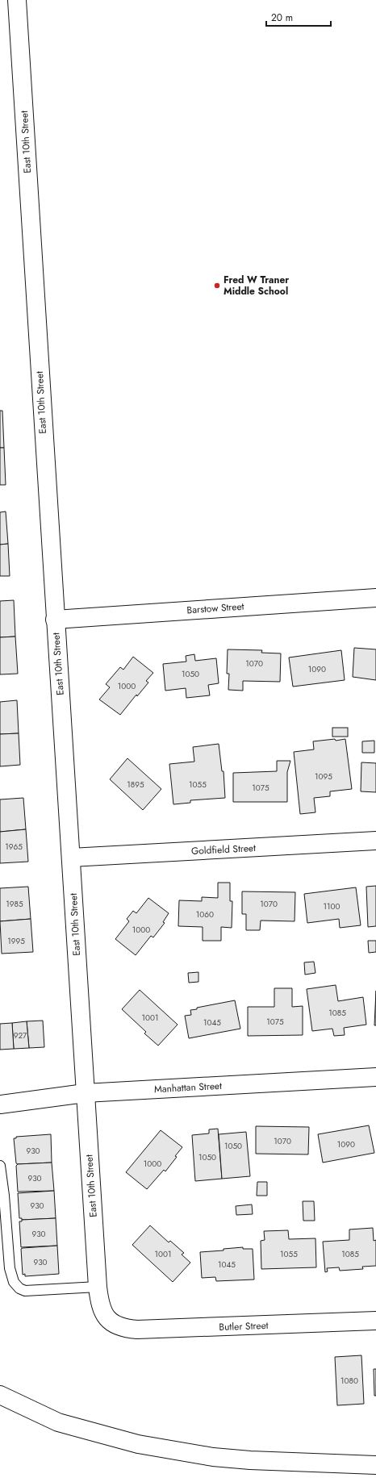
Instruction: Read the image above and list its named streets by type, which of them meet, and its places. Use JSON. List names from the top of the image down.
{
  "streets": {
    "main road": [
      "East 10th Street",
      "Barstow Street",
      "Goldfield Street",
      "Manhattan Street",
      "Butler Street"
    ]
  },
  "crossings": [
    ["East 10th Street", "Barstow Street"],
    ["East 10th Street", "Goldfield Street"],
    ["East 10th Street", "Manhattan Street"],
    ["East 10th Street", "Butler Street"]
  ],
  "places": ["Fred W Traner Middle School"],
  "house_numbers": [
    "1070",
    "1090",
    "1050",
    "1000",
    "1095",
    "1895",
    "1055",
    "1075",
    "1965",
    "1985",
    "1070",
    "1100",
    "1060",
    "1000",
    "1995",
    "1085",
    "1001",
    "1075",
    "1045",
    "927",
    "1070",
    "1090",
    "1050",
    "930",
    "1050",
    "1000",
    "930",
    "930",
    "930",
    "1001",
    "1055",
    "1085",
    "930",
    "1045",
    "1080"
  ],
  "scale_bar": "20 m"
}
